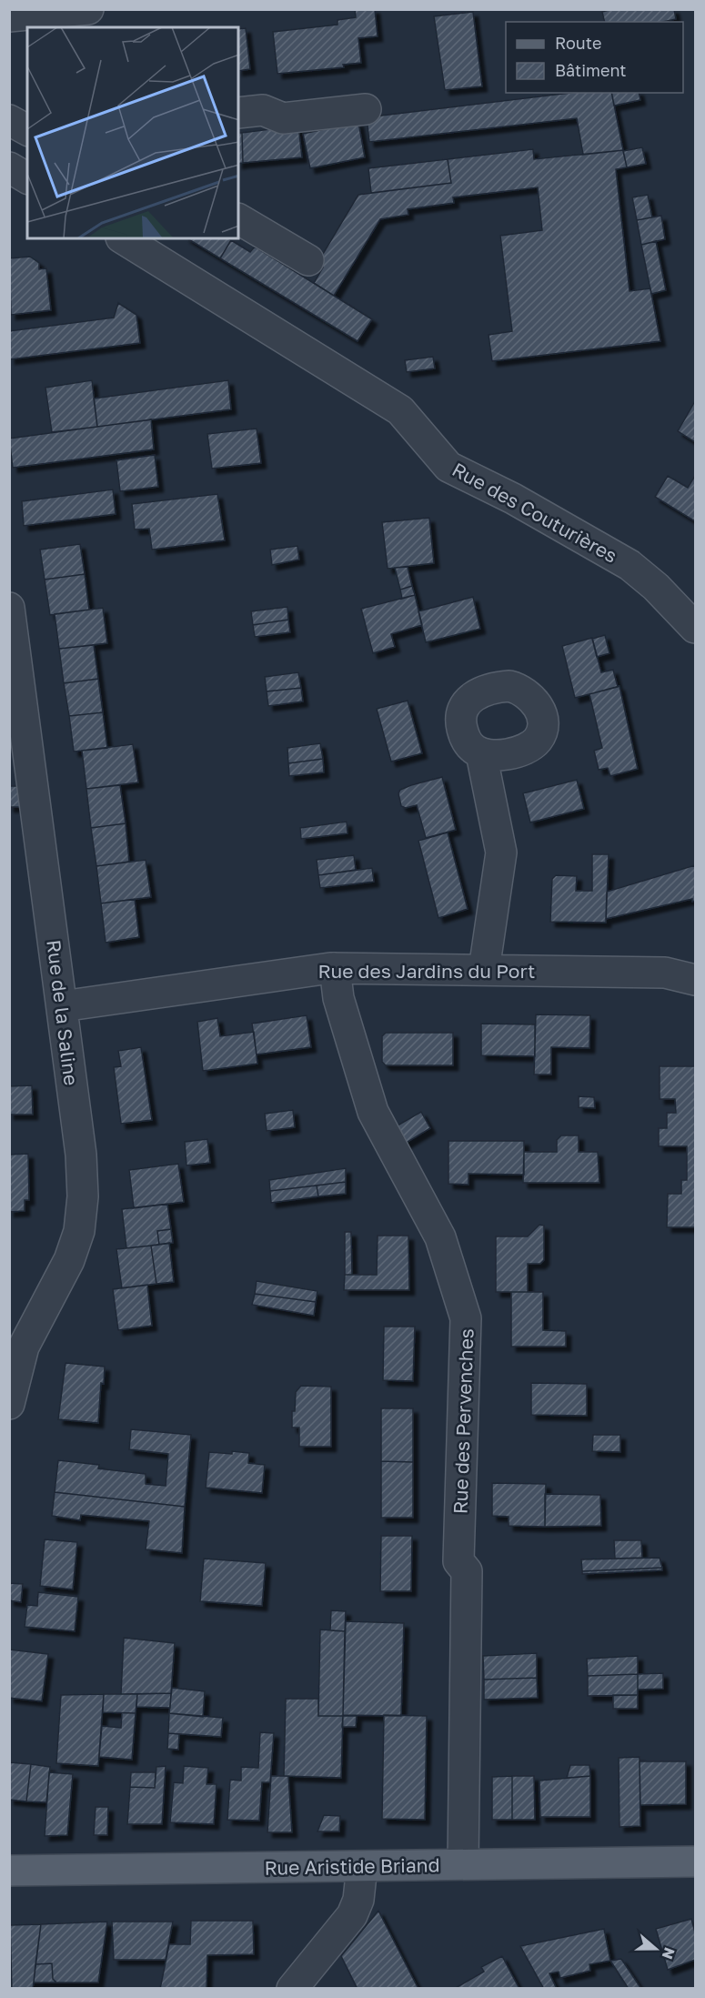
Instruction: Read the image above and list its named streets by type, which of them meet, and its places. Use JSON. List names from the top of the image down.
{
  "streets": {
    "main road": ["Rue Aristide Briand"],
    "street": [
      "Rue des Couturières",
      "Rue des Jardins du Port",
      "Rue de la Saline",
      "Rue des Pervenches"
    ]
  },
  "crossings": [
    ["Rue des Jardins du Port", "Rue de la Saline"],
    ["Rue des Jardins du Port", "Rue des Pervenches"],
    ["Rue des Pervenches", "Rue Aristide Briand"]
  ],
  "legend": ["Route", "Bâtiment"],
  "north": "right"
}
